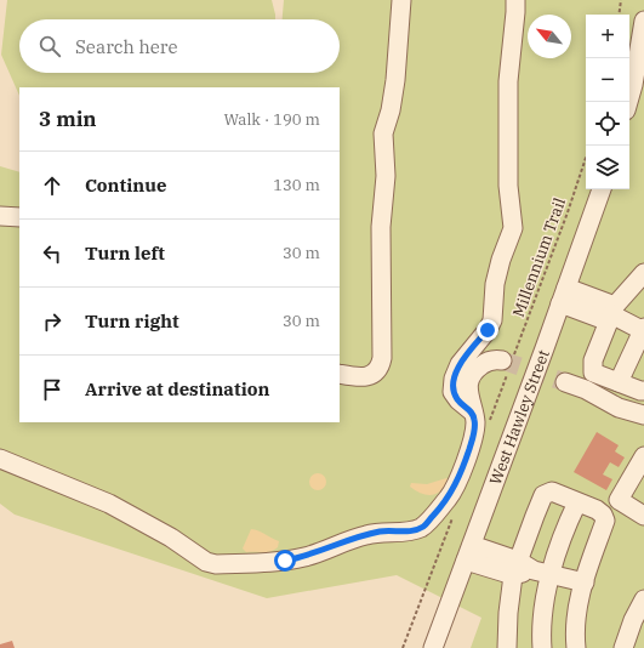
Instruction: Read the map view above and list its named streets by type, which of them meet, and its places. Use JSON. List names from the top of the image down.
{
  "streets": {
    "street": ["West Hawley Street"],
    "path": ["Millennium Trail"]
  },
  "north": "top left",
  "page": {
    "map_buttons": ["+", "−"],
    "search": "Search here",
    "heading": ["3 min", "Walk · 190 m"],
    "list": [
      ["Continue", "130 m"],
      ["Turn left", "30 m"],
      ["Turn right", "30 m"],
      "Arrive at destination"
    ]
  }
}
